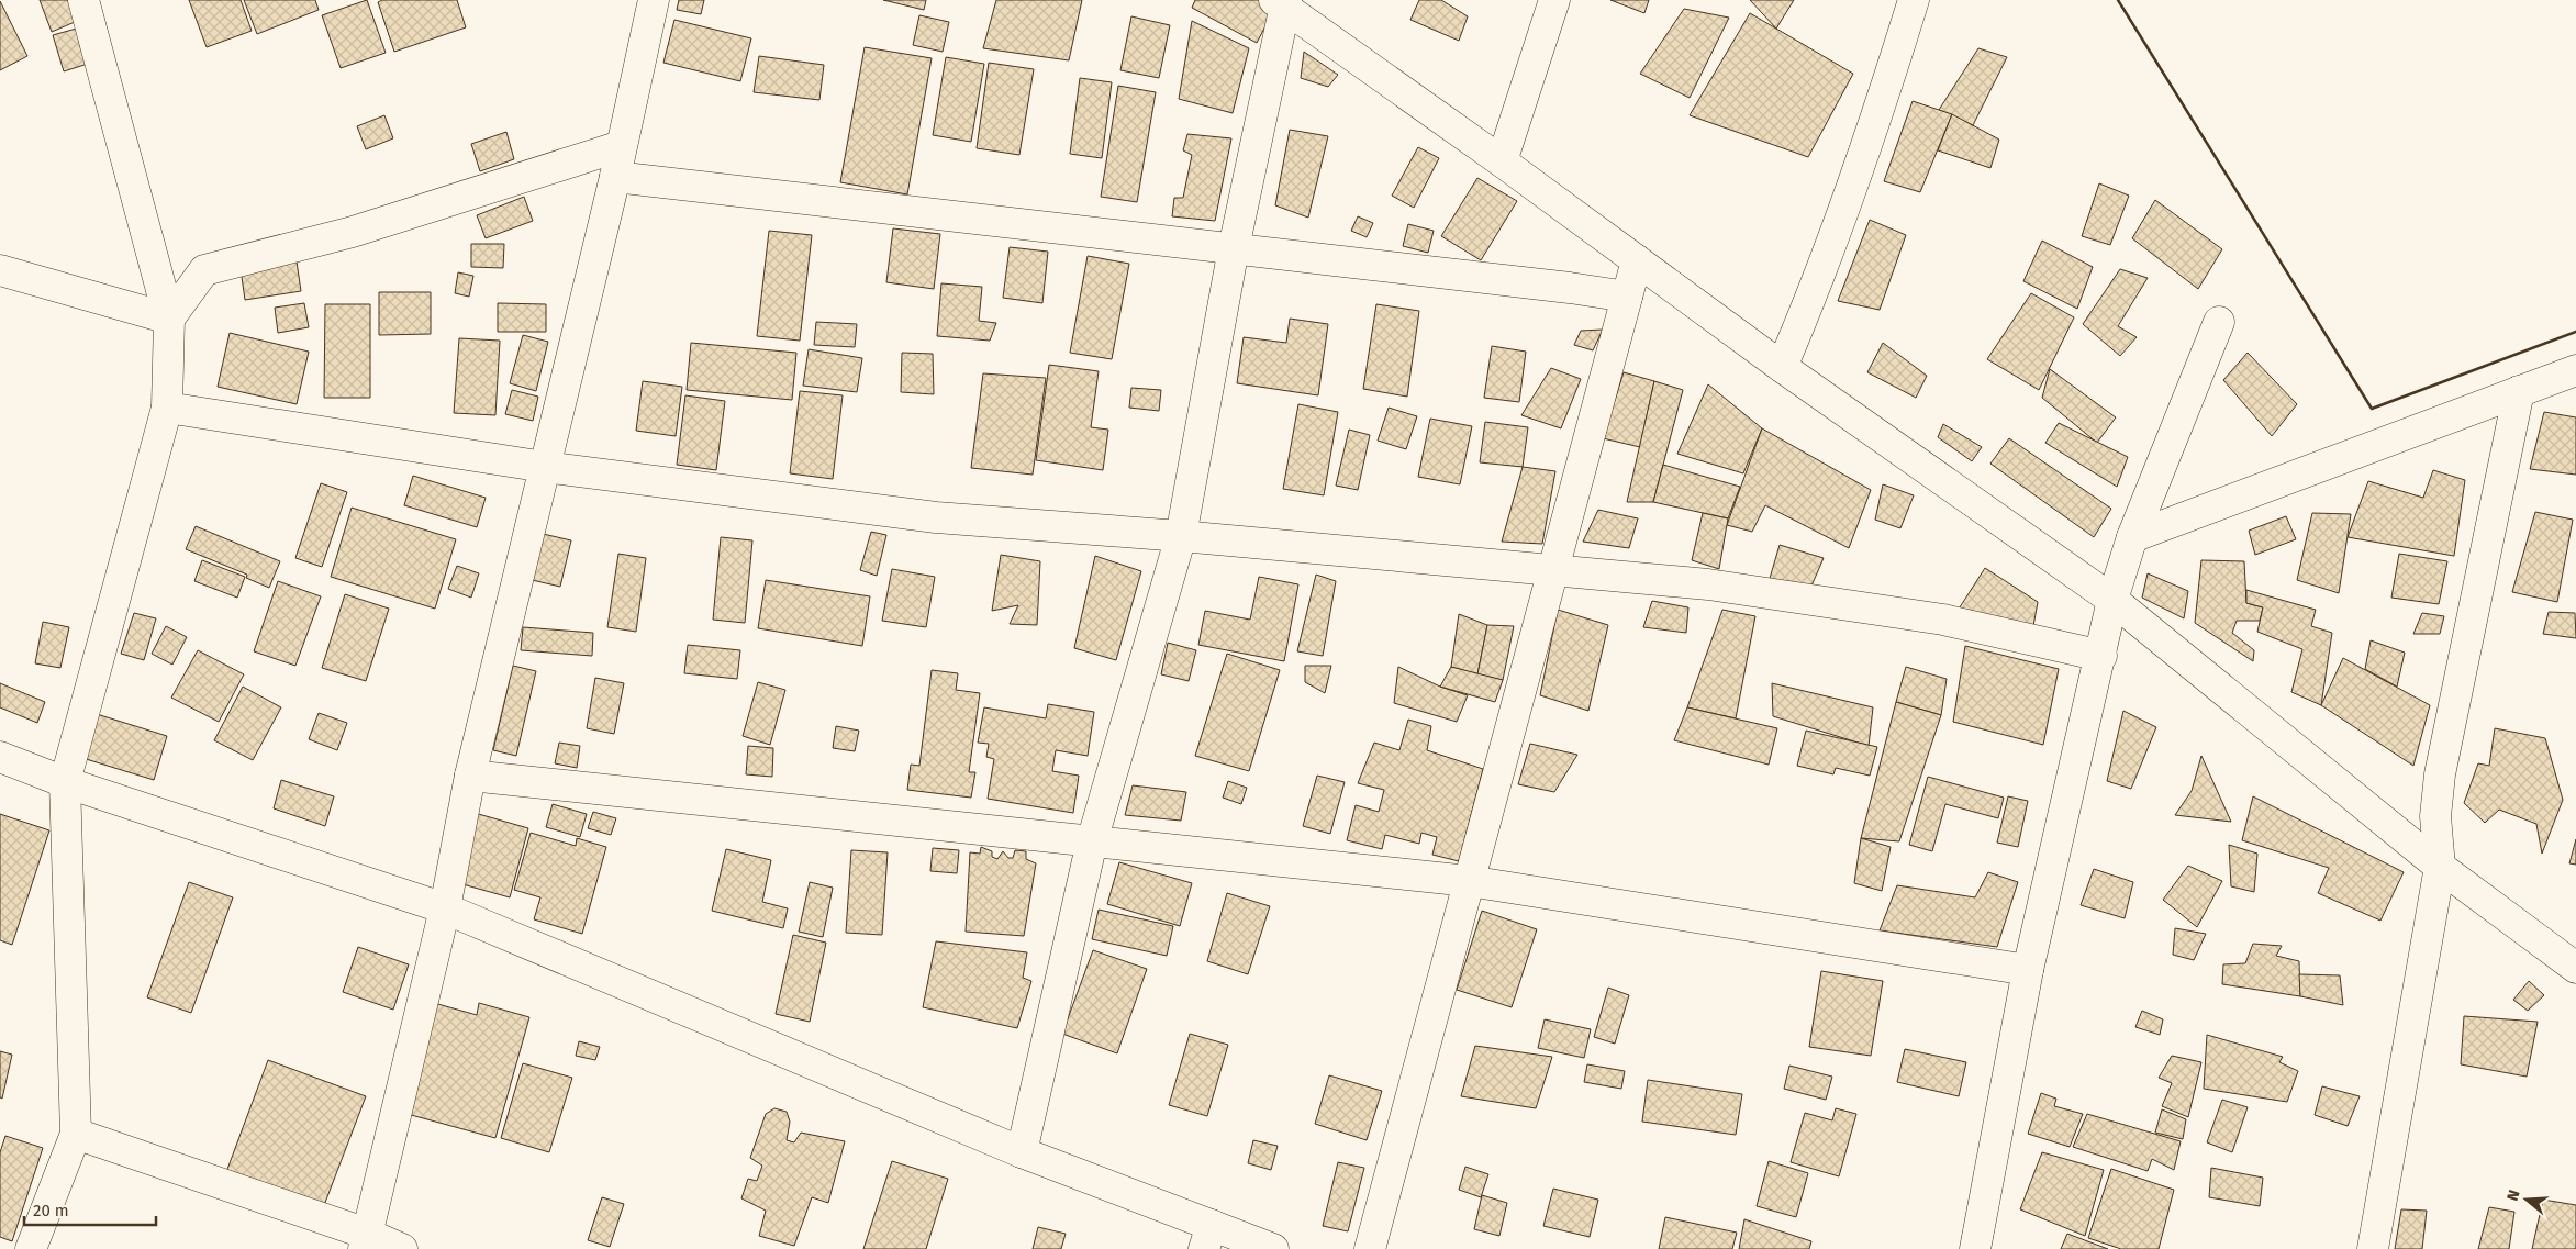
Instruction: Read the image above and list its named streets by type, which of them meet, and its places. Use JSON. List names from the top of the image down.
{
  "scale_bar": "20 m",
  "north": "left"
}
